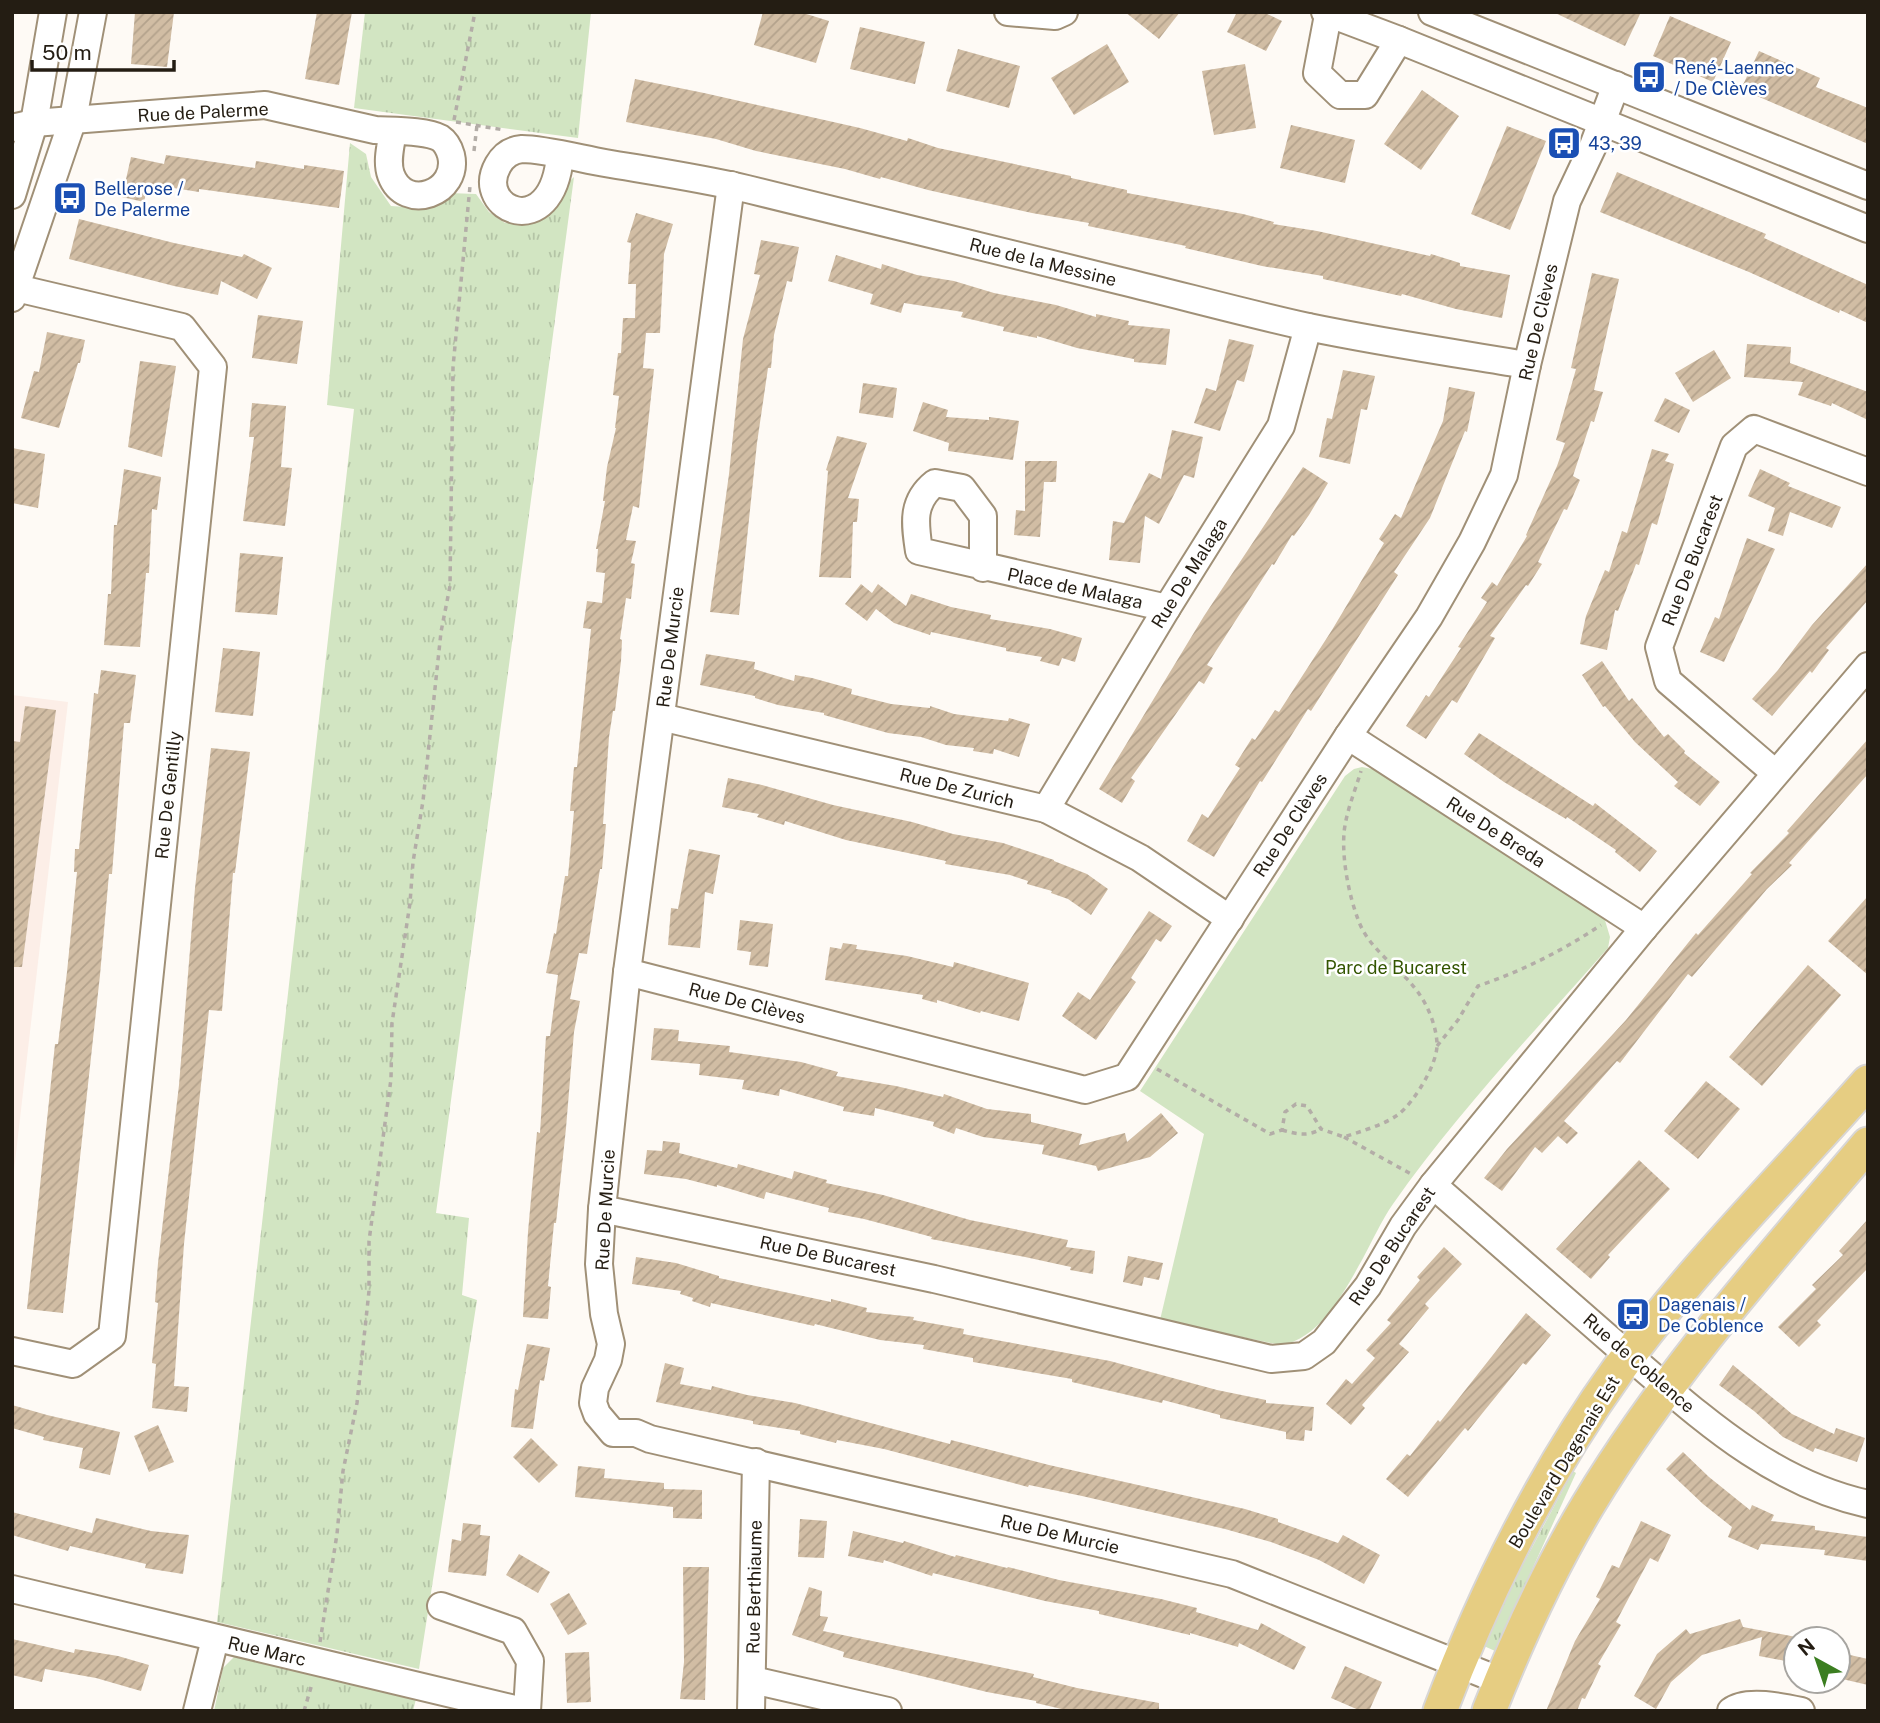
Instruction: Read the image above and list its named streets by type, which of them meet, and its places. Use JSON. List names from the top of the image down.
{
  "streets": {
    "main road": ["Boulevard Dagenais Est"],
    "street": [
      "Rue de Palerme",
      "Rue de la Messine",
      "Rue De Clèves",
      "Rue De Bucarest",
      "Rue De Malaga",
      "Place de Malaga",
      "Rue De Murcie",
      "Rue De Zurich",
      "Rue De Gentilly",
      "Rue De Breda",
      "Rue de Coblence",
      "Rue Berthiaume",
      "Rue Marc"
    ]
  },
  "crossings": [
    ["Rue de la Messine", "Rue De Clèves"],
    ["Rue de la Messine", "Rue De Malaga"],
    ["Rue de la Messine", "Rue De Murcie"],
    ["Rue De Clèves", "Rue De Murcie"],
    ["Rue De Clèves", "Rue De Zurich"],
    ["Rue De Clèves", "Rue De Breda"],
    ["Rue De Bucarest", "Rue De Murcie"],
    ["Rue De Bucarest", "Rue De Breda"],
    ["Rue De Bucarest", "Rue de Coblence"],
    ["Rue De Malaga", "Place de Malaga"],
    ["Rue De Malaga", "Rue De Zurich"],
    ["Rue De Murcie", "Rue De Zurich"],
    ["Rue De Murcie", "Boulevard Dagenais Est"],
    ["Rue De Murcie", "Rue Berthiaume"],
    ["Rue de Coblence", "Boulevard Dagenais Est"]
  ],
  "parks": ["Parc de Bucarest"],
  "places": {
    "bus stop": [
      "René-Laennec / De Clèves",
      "43, 39",
      "Bellerose / De Palerme",
      "Dagenais / De Coblence"
    ]
  },
  "scale_bar": "50 m",
  "north": "top left"
}
